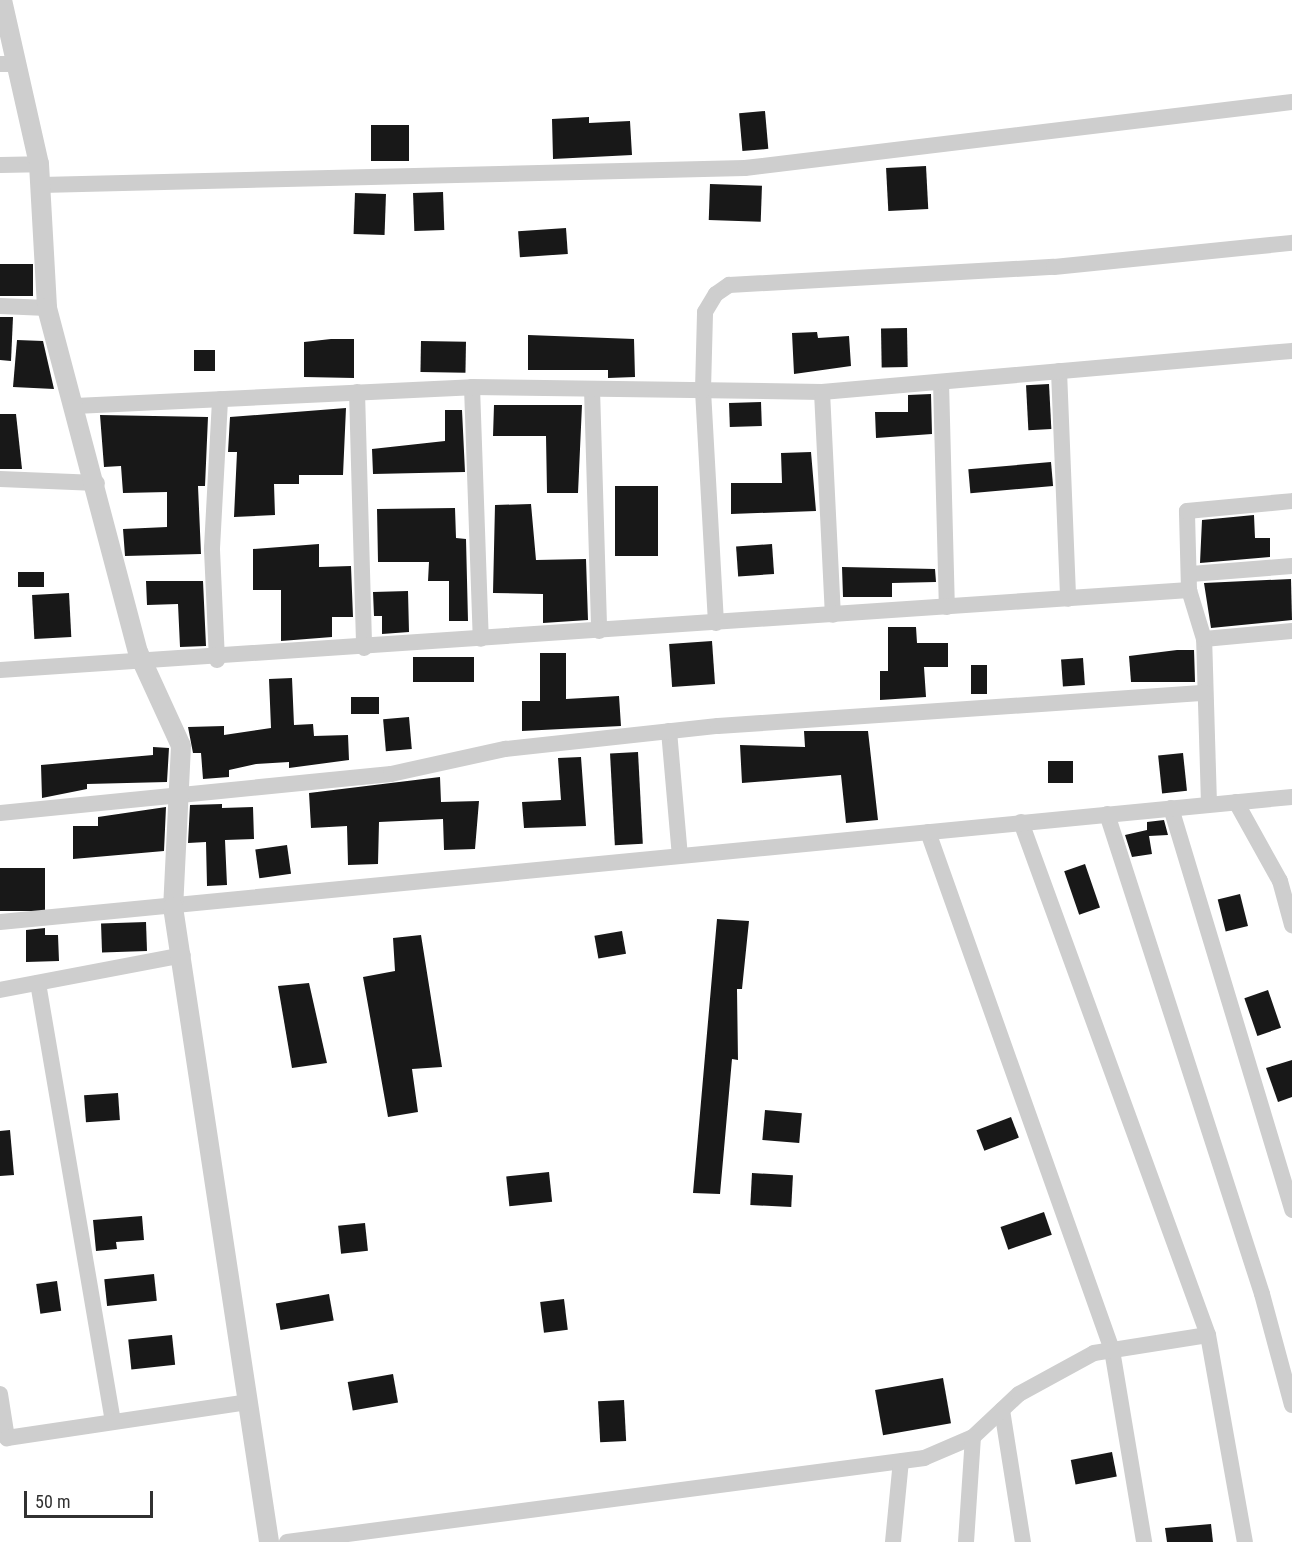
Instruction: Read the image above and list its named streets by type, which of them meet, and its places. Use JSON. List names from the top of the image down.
{
  "scale_bar": "50 m"
}
